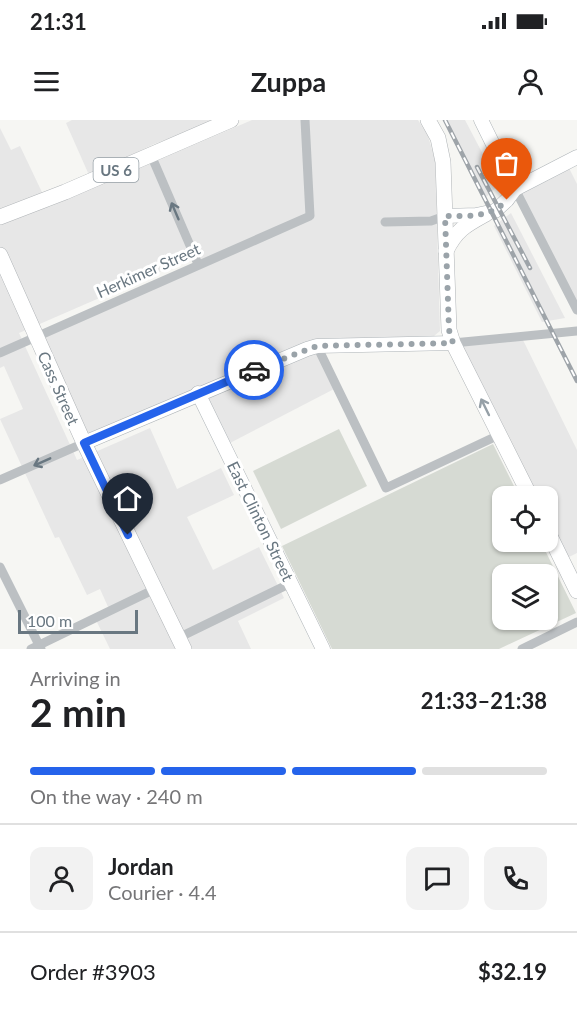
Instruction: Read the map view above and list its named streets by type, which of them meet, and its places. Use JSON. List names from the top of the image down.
{
  "streets": {
    "main road": ["US 6", "Cass Street"],
    "street": ["Herkimer Street", "East Clinton Street"]
  },
  "crossings": [
    ["Herkimer Street", "Cass Street"]
  ],
  "scale_bar": "100 m",
  "page": {
    "status": "21:31",
    "header": "Zuppa",
    "scale": "100 m",
    "heading": ["2 min", "Arriving in", "21:33–21:38"],
    "panel": [
      "Jordan",
      "Courier · 4.4",
      "Order #3903",
      "$32.19"
    ],
    "bar": "On the way · 240 m"
  }
}
